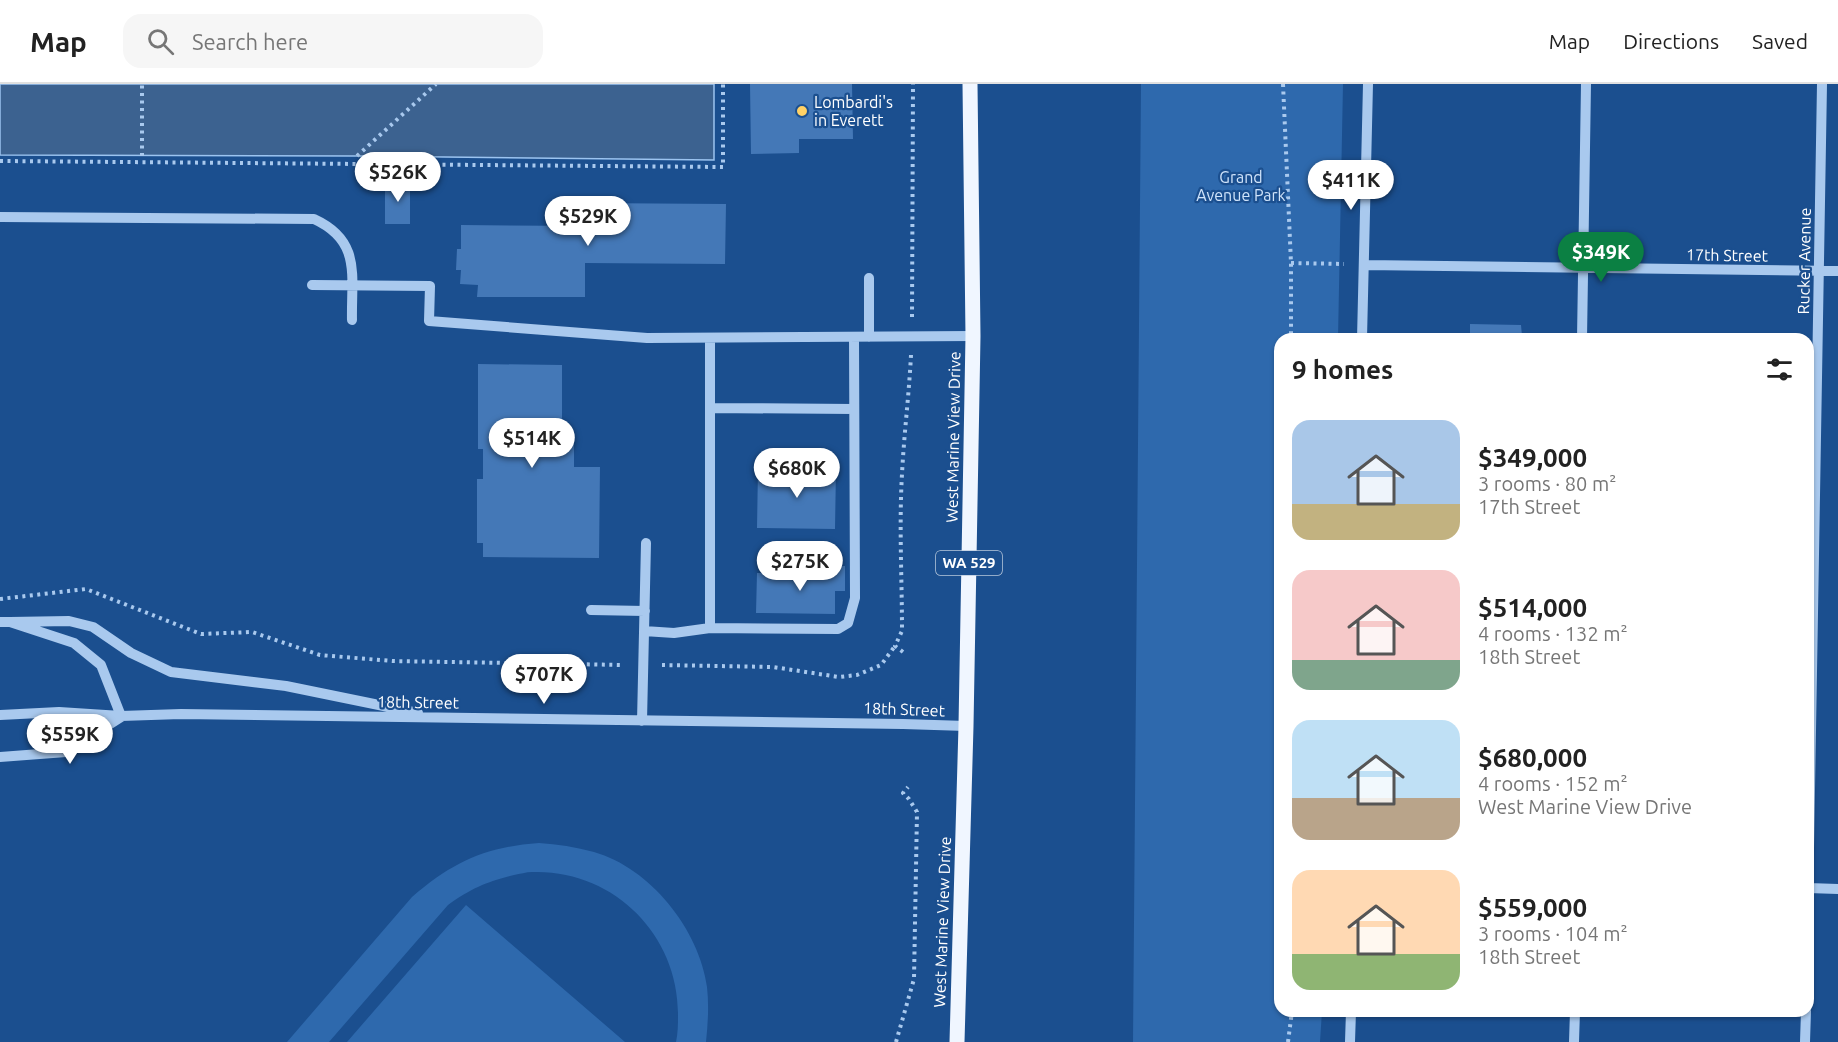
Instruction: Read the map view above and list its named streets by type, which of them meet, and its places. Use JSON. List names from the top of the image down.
{
  "streets": {
    "main road": ["West Marine View Drive", "WA 529"],
    "street": ["17th Street", "Rucker Avenue", "18th Street"]
  },
  "crossings": [
    ["17th Street", "Rucker Avenue"],
    ["West Marine View Drive", "18th Street"]
  ],
  "parks": ["Grand Avenue Park"],
  "places": ["Lombardi's in Everett"],
  "page": {
    "header": "Map",
    "search": "Search here",
    "nav": ["Map", "Directions", "Saved"],
    "price": [
      "$526K",
      "$411K",
      "$529K",
      "$349K",
      "$514K",
      "$680K",
      "$275K",
      "$707K",
      "$559K"
    ],
    "heading": "9 homes",
    "list": [
      {
        "name": "$349,000",
        "note": "3 rooms · 80 m² · 17th Street"
      },
      {
        "name": "$514,000",
        "note": "4 rooms · 132 m² · 18th Street"
      },
      {
        "name": "$680,000",
        "note": "4 rooms · 152 m² · West Marine View Drive"
      },
      {
        "name": "$559,000",
        "note": "3 rooms · 104 m² · 18th Street"
      }
    ]
  }
}
